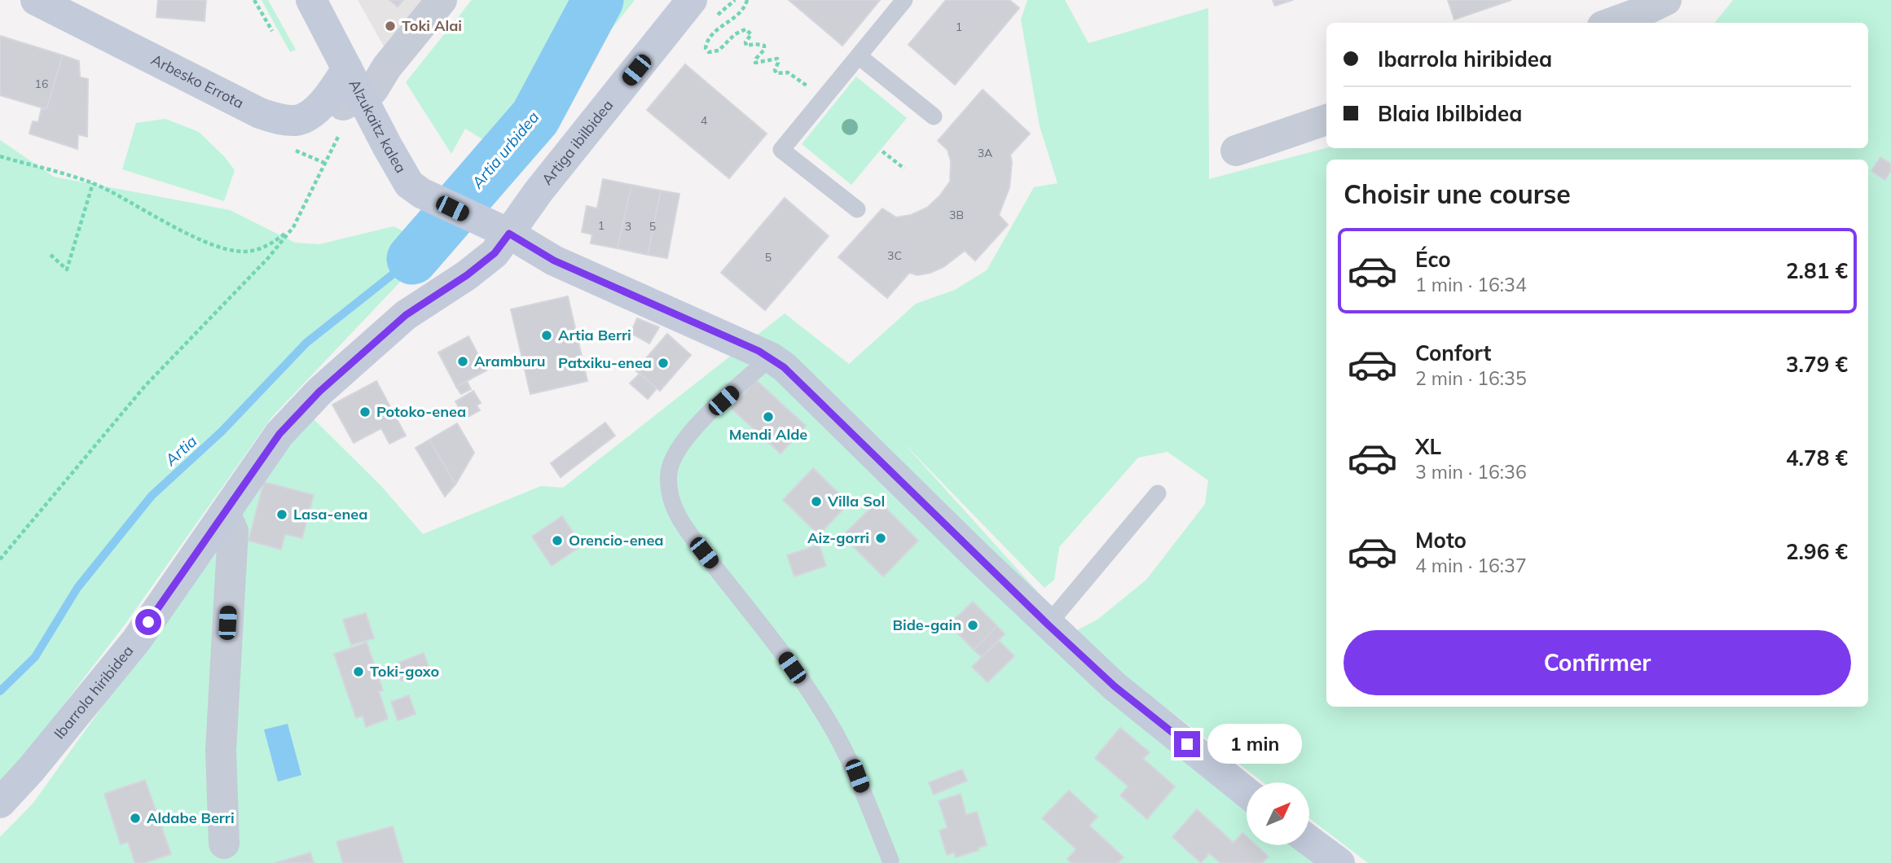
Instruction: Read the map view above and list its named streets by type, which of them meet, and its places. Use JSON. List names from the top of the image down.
{
  "streets": {
    "street": [
      "Arbesko Errota",
      "Alzukaitz kalea",
      "Artiga ibilbidea",
      "Ibarrola hiribidea"
    ]
  },
  "crossings": [
    ["Arbesko Errota", "Alzukaitz kalea"],
    ["Alzukaitz kalea", "Artiga ibilbidea"],
    ["Alzukaitz kalea", "Ibarrola hiribidea"],
    ["Artiga ibilbidea", "Ibarrola hiribidea"]
  ],
  "water": ["Artia urbidea", "Artia"],
  "places": [
    "Toki Alai",
    "Artia Berri",
    "Aramburu",
    "Patxiku-enea",
    "Potoko-enea",
    "Mendi Alde",
    "Villa Sol",
    "Lasa-enea",
    "Aiz-gorri",
    "Orencio-enea",
    "Bide-gain",
    "Toki-goxo",
    "Aldabe Berri"
  ],
  "house_numbers": [
    "1",
    "16",
    "4",
    "3A",
    "3B",
    "1",
    "3",
    "5",
    "3C",
    "5"
  ],
  "north": "top right",
  "page": {
    "banner": ["Ibarrola hiribidea", "Blaia Ibilbidea"],
    "heading": "Choisir une course",
    "list": [
      {
        "name": "Éco",
        "note": "1 min · 16:34",
        "value": "2.81 €"
      },
      {
        "name": "Confort",
        "note": "2 min · 16:35",
        "value": "3.79 €"
      },
      {
        "name": "XL",
        "note": "3 min · 16:36",
        "value": "4.78 €"
      },
      {
        "name": "Moto",
        "note": "4 min · 16:37",
        "value": "2.96 €"
      }
    ],
    "buttons": "Confirmer",
    "bubble": "1 min"
  }
}
